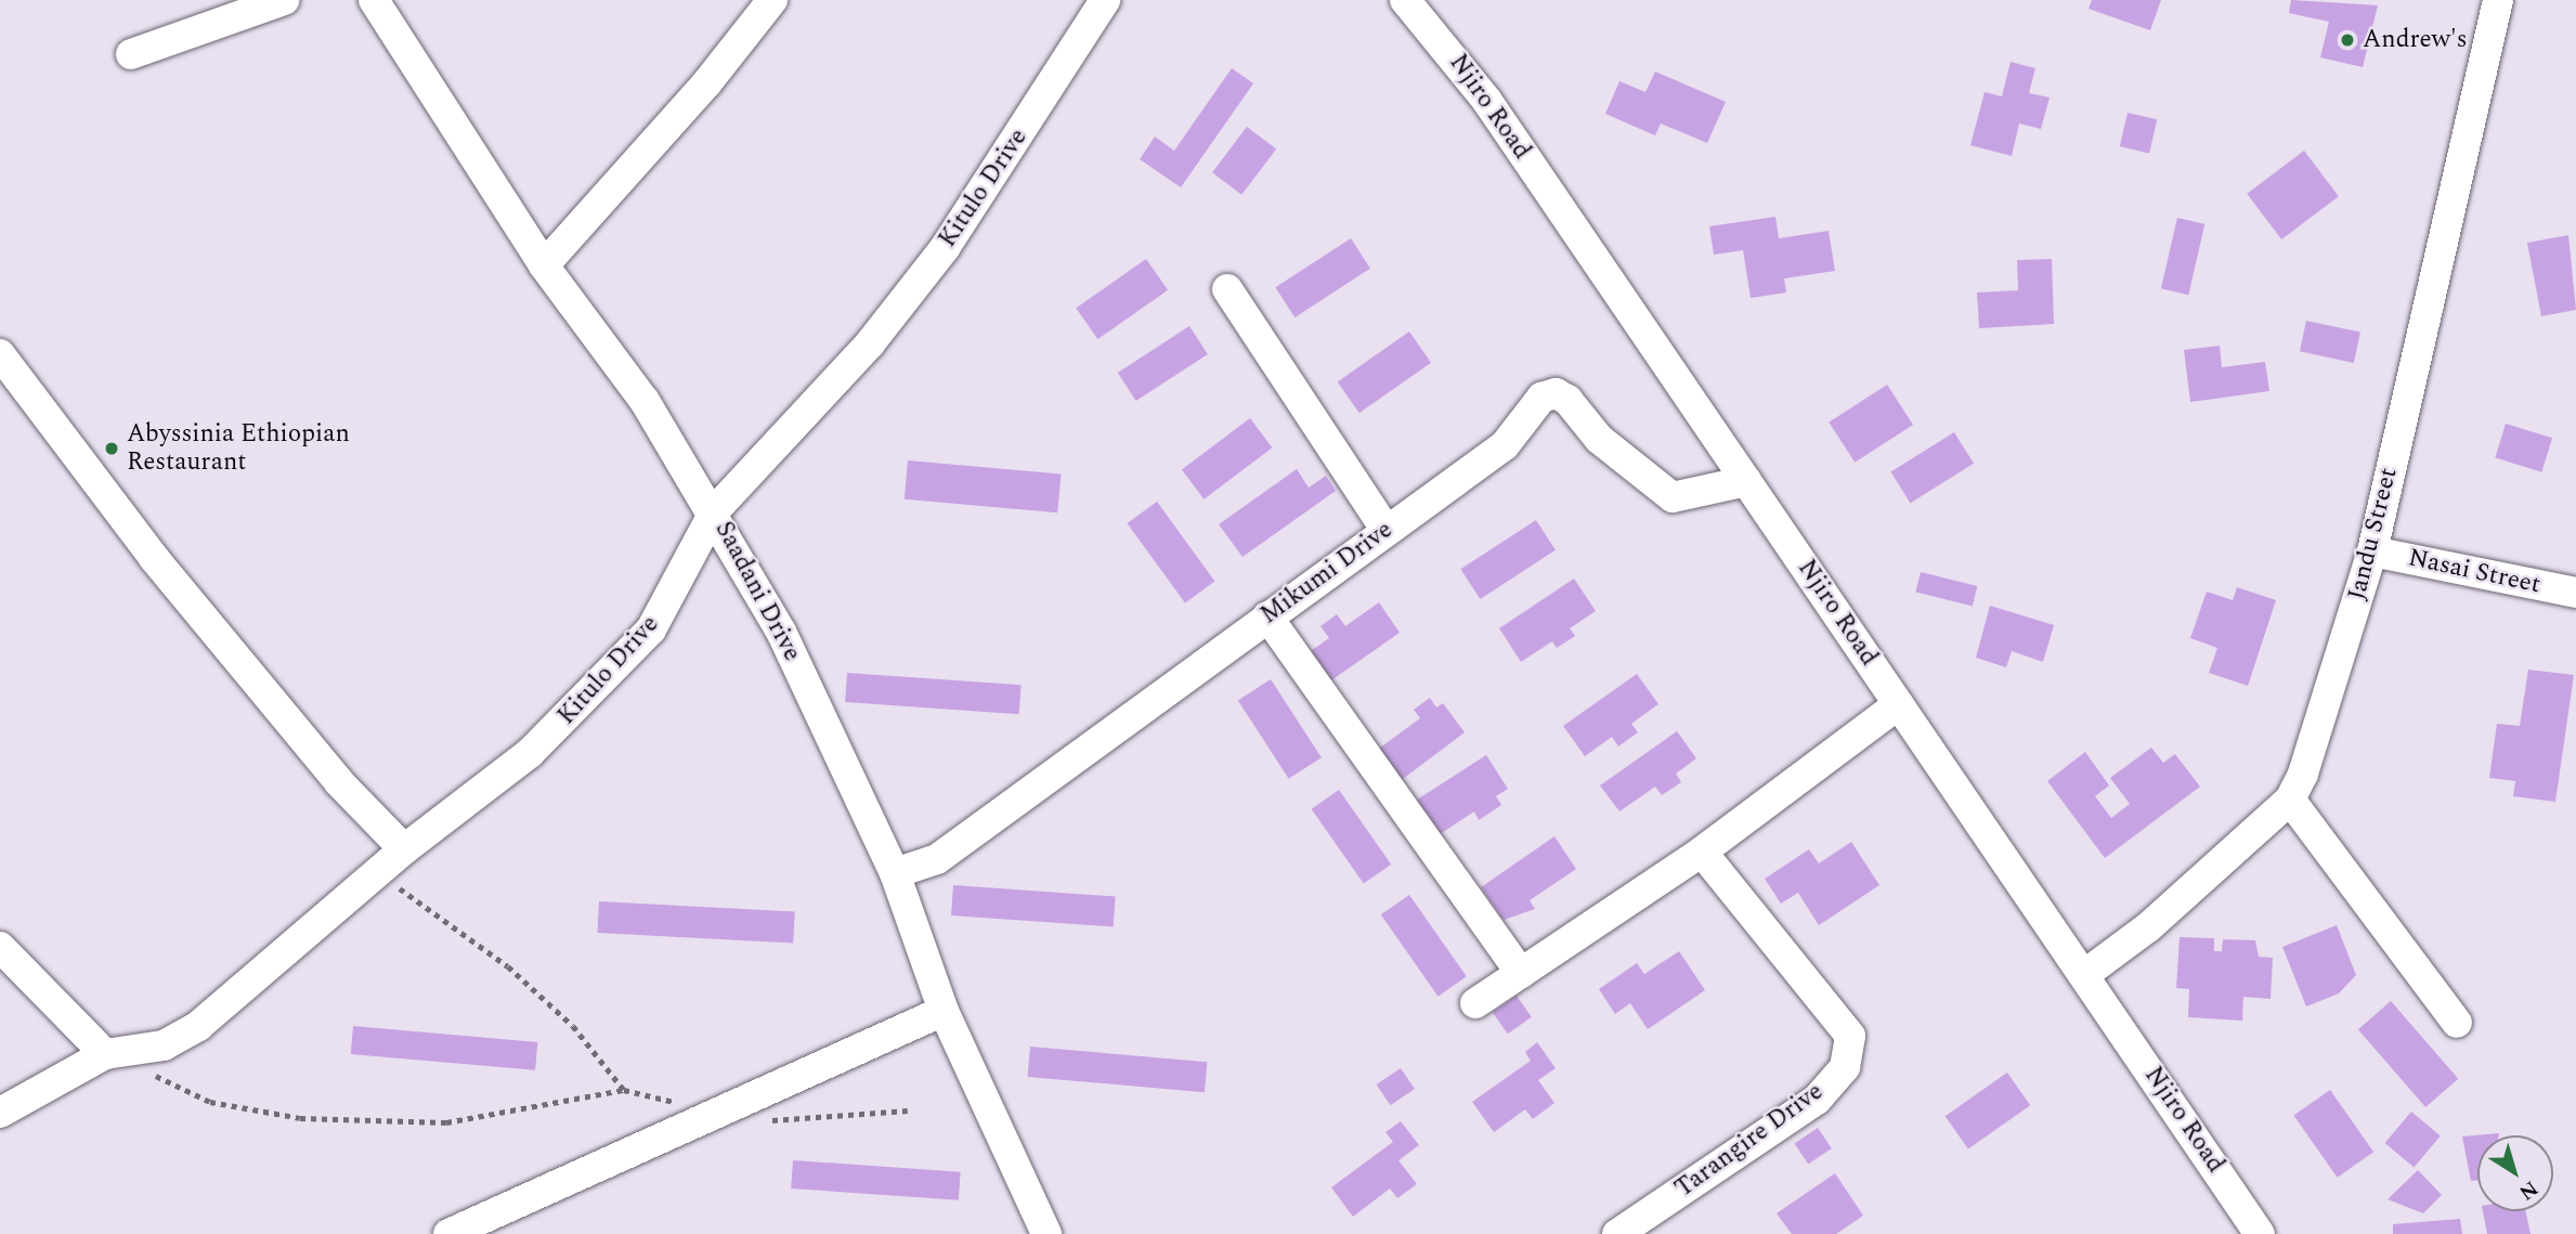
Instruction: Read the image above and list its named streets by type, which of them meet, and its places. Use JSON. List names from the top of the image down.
{
  "streets": {
    "street": [
      "Njiro Road",
      "Kitulo Drive",
      "Jandu Street",
      "Nasai Street",
      "Mikumi Drive",
      "Saadani Drive",
      "Tarangire Drive"
    ]
  },
  "crossings": [
    ["Njiro Road", "Jandu Street"],
    ["Njiro Road", "Mikumi Drive"],
    ["Kitulo Drive", "Saadani Drive"],
    ["Jandu Street", "Nasai Street"],
    ["Mikumi Drive", "Saadani Drive"]
  ],
  "places": ["Andrew's", "Abyssinia Ethiopian Restaurant"],
  "north": "bottom right"
}
